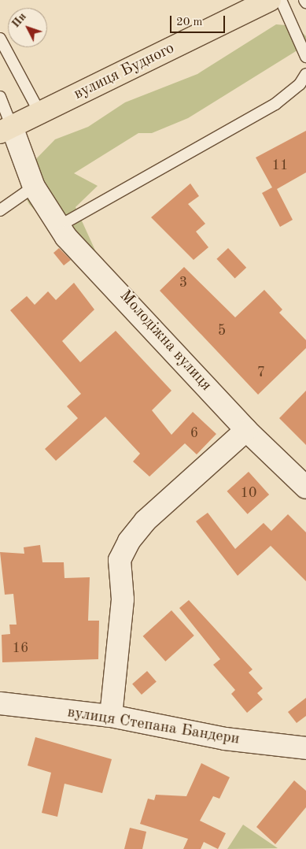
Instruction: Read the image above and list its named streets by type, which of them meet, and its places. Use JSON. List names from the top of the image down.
{
  "streets": {
    "highway": ["вулиця Будного"],
    "street": ["Молодіжна вулиця", "вулиця Степана Бандери"]
  },
  "crossings": [
    ["вулиця Будного", "Молодіжна вулиця"]
  ],
  "house_numbers": [
    "11",
    "3",
    "5",
    "7",
    "6",
    "10",
    "16"
  ],
  "scale_bar": "20 m",
  "north": "top left"
}
